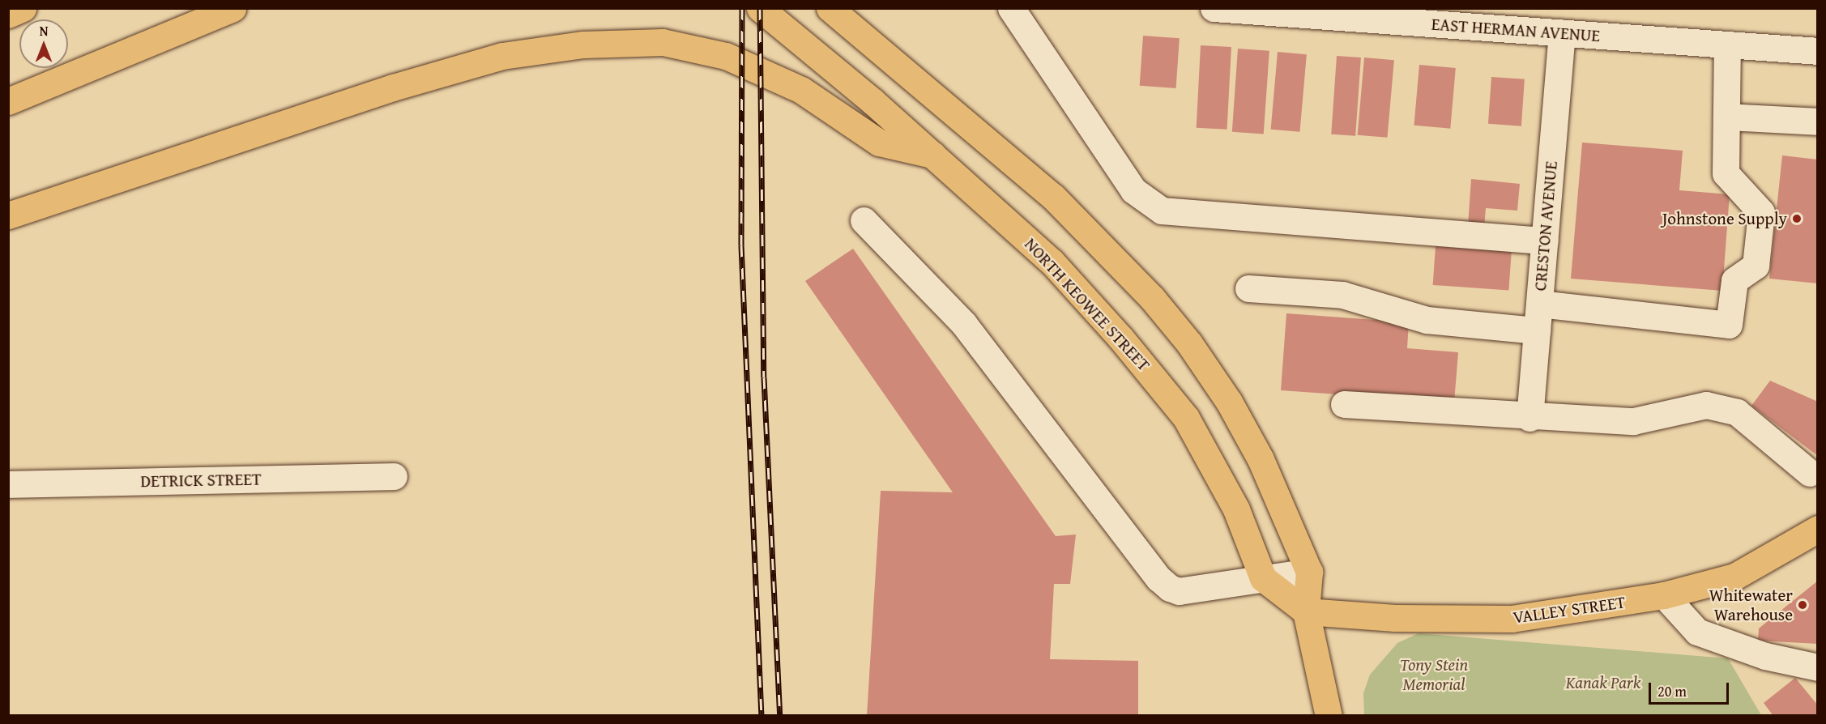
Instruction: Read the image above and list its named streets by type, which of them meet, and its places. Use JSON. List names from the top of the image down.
{
  "streets": {
    "main road": ["NORTH KEOWEE STREET", "VALLEY STREET"],
    "street": ["EAST HERMAN AVENUE", "CRESTON AVENUE", "DETRICK STREET"]
  },
  "crossings": [
    ["EAST HERMAN AVENUE", "CRESTON AVENUE"]
  ],
  "parks": ["Tony Stein Memorial", "Kanak Park"],
  "places": ["Johnstone Supply", "Whitewater Warehouse"],
  "scale_bar": "20 m",
  "north": "top"
}
